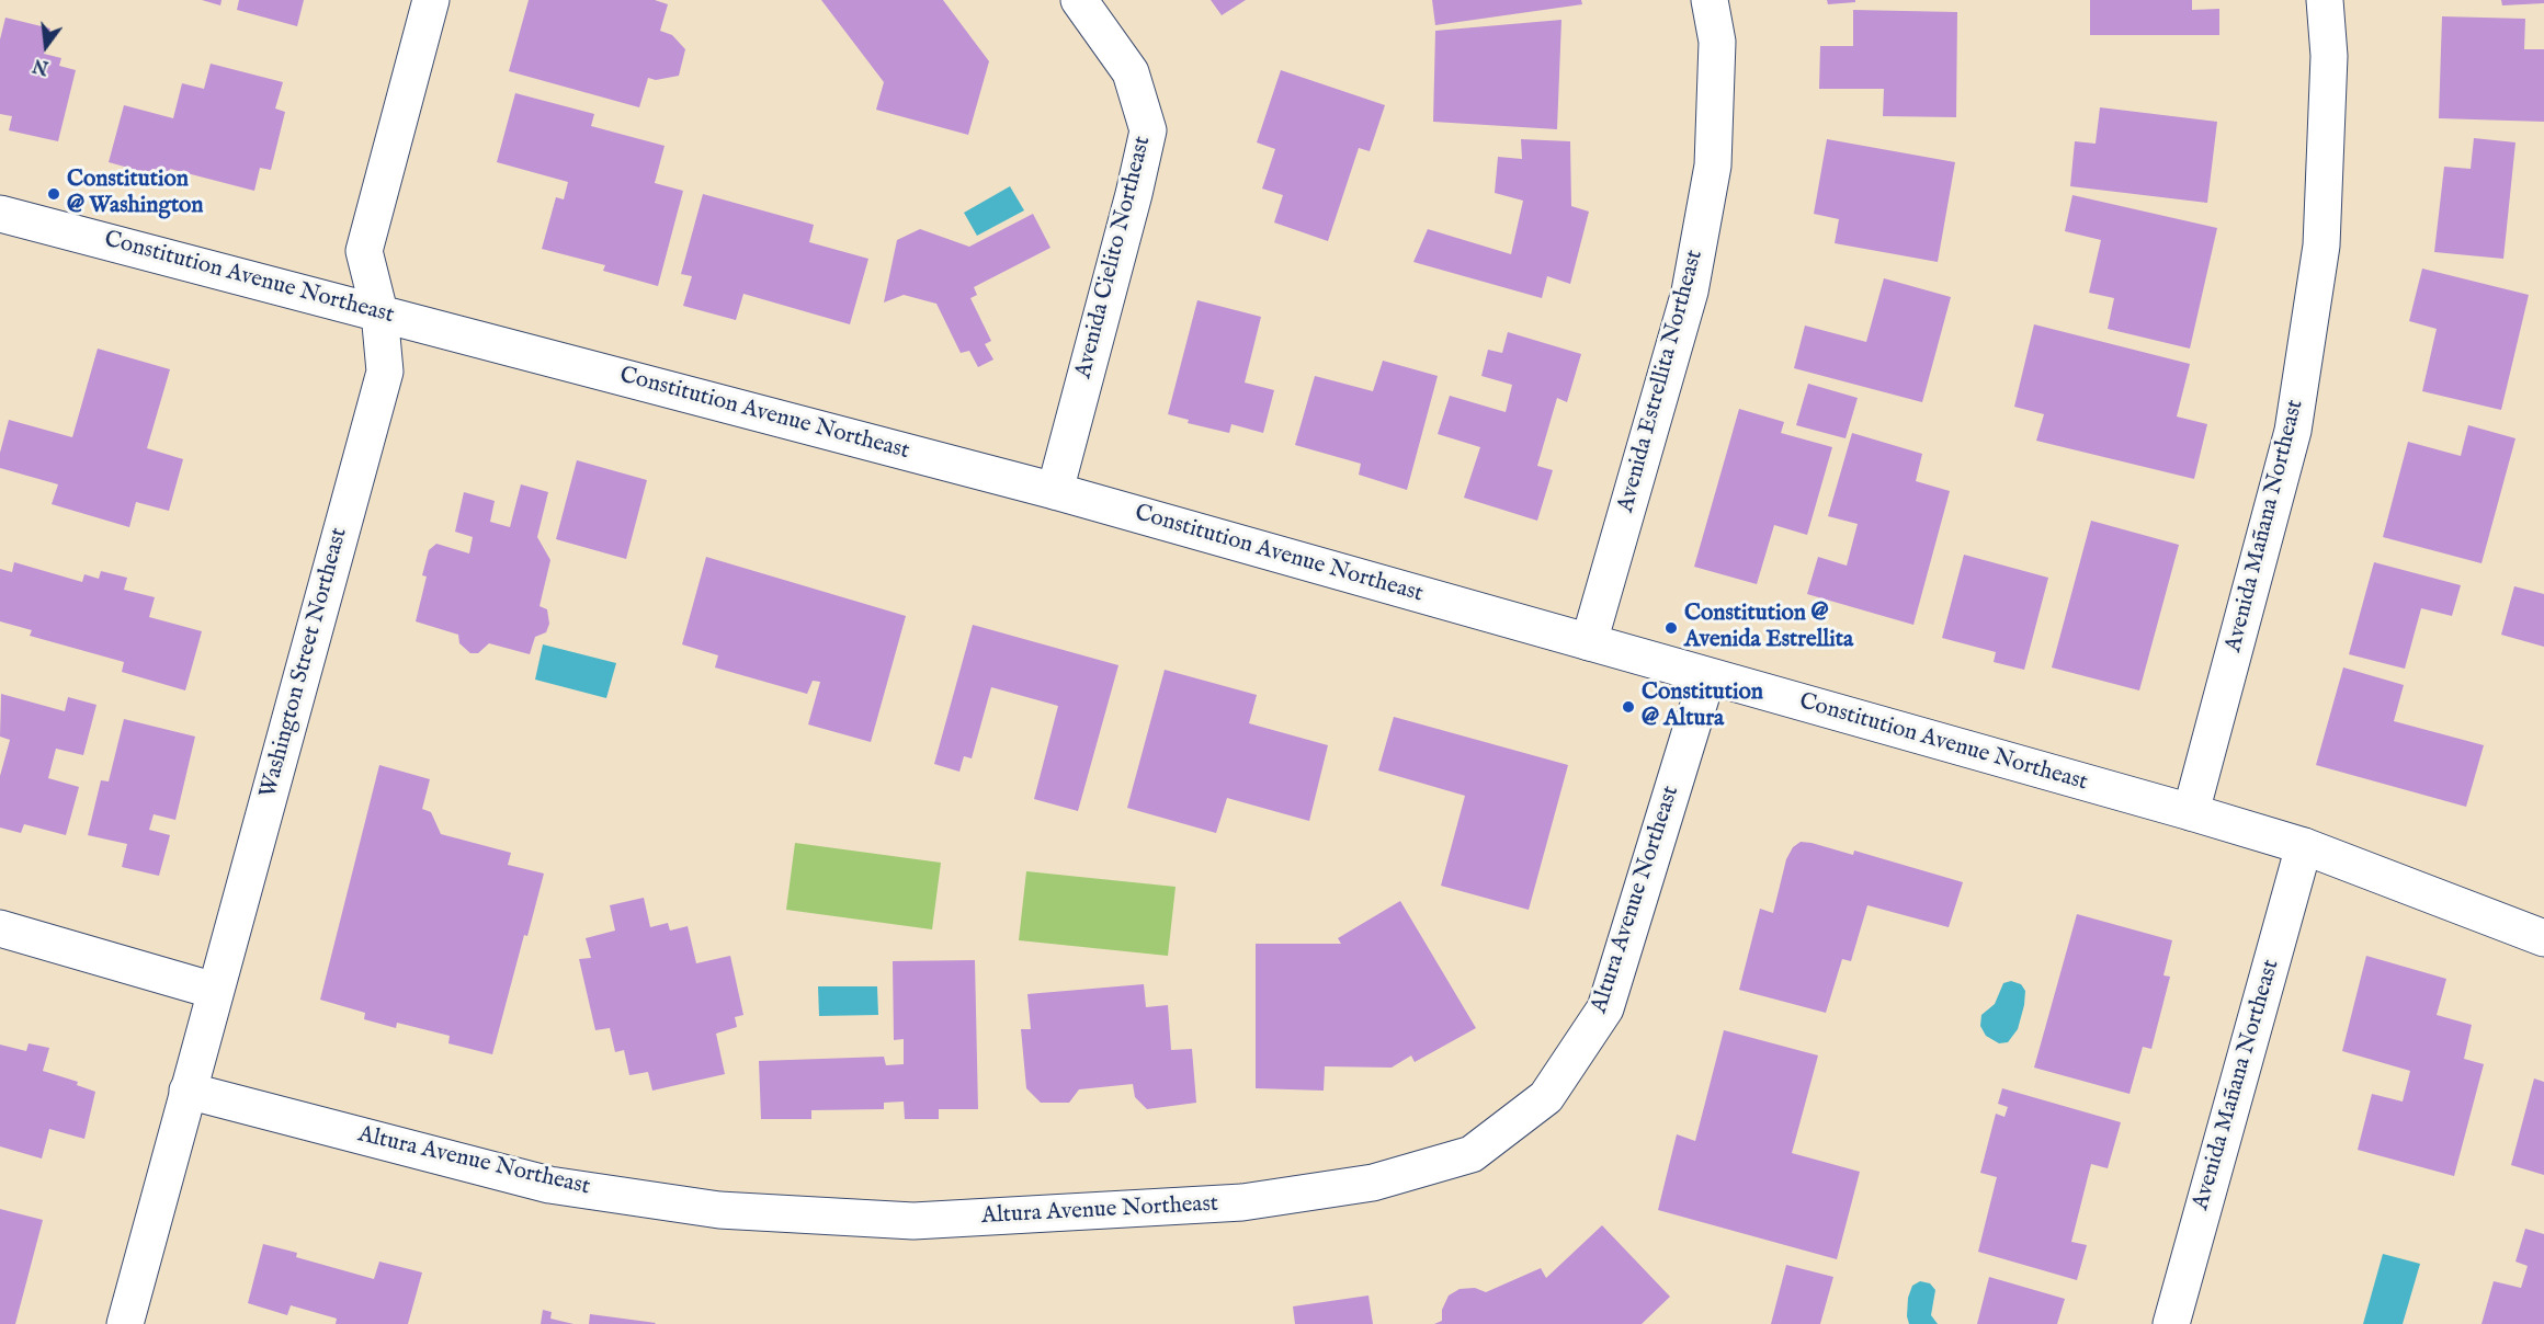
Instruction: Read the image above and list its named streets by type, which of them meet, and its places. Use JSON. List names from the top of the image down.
{
  "streets": {
    "street": [
      "Avenida Cielito Northeast",
      "Constitution Avenue Northeast",
      "Avenida Estrellita Northeast",
      "Avenida Mañana Northeast",
      "Washington Street Northeast",
      "Altura Avenue Northeast"
    ]
  },
  "crossings": [
    ["Avenida Cielito Northeast", "Constitution Avenue Northeast"],
    ["Constitution Avenue Northeast", "Avenida Estrellita Northeast"],
    ["Constitution Avenue Northeast", "Avenida Mañana Northeast"],
    ["Constitution Avenue Northeast", "Washington Street Northeast"],
    ["Constitution Avenue Northeast", "Altura Avenue Northeast"],
    ["Washington Street Northeast", "Altura Avenue Northeast"]
  ],
  "places": ["Constitution @ Washington", "Constitution @ Avenida Estrellita", "Constitution @ Altura"],
  "north": "bottom"
}
